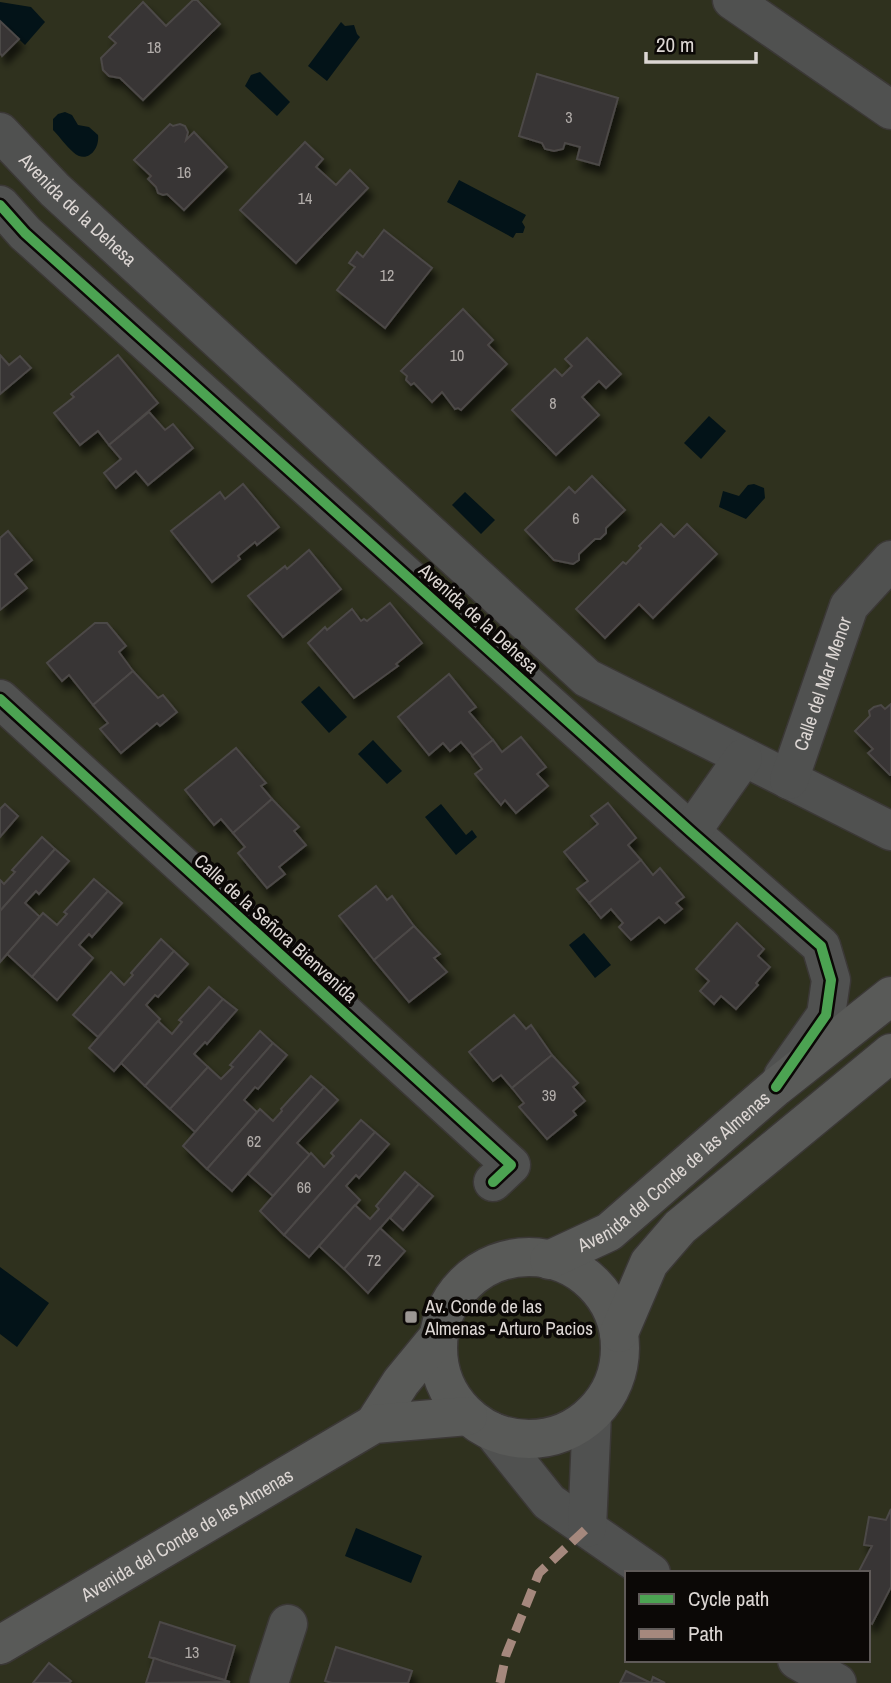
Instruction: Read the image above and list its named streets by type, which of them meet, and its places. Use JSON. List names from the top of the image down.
{
  "streets": {
    "main road": ["Avenida del Conde de las Almenas"],
    "street": ["Avenida de la Dehesa", "Calle del Mar Menor", "Calle de la Señora Bienvenida"]
  },
  "crossings": [
    ["Avenida de la Dehesa", "Calle del Mar Menor"],
    ["Avenida de la Dehesa", "Avenida del Conde de las Almenas"]
  ],
  "places": {
    "transit": ["Av. Conde de las Almenas - Arturo Pacios"]
  },
  "house_numbers": [
    "18",
    "3",
    "16",
    "14",
    "12",
    "10",
    "8",
    "6",
    "39",
    "62",
    "66",
    "72",
    "13"
  ],
  "legend": ["Cycle path", "Path"],
  "scale_bar": "20 m"
}
